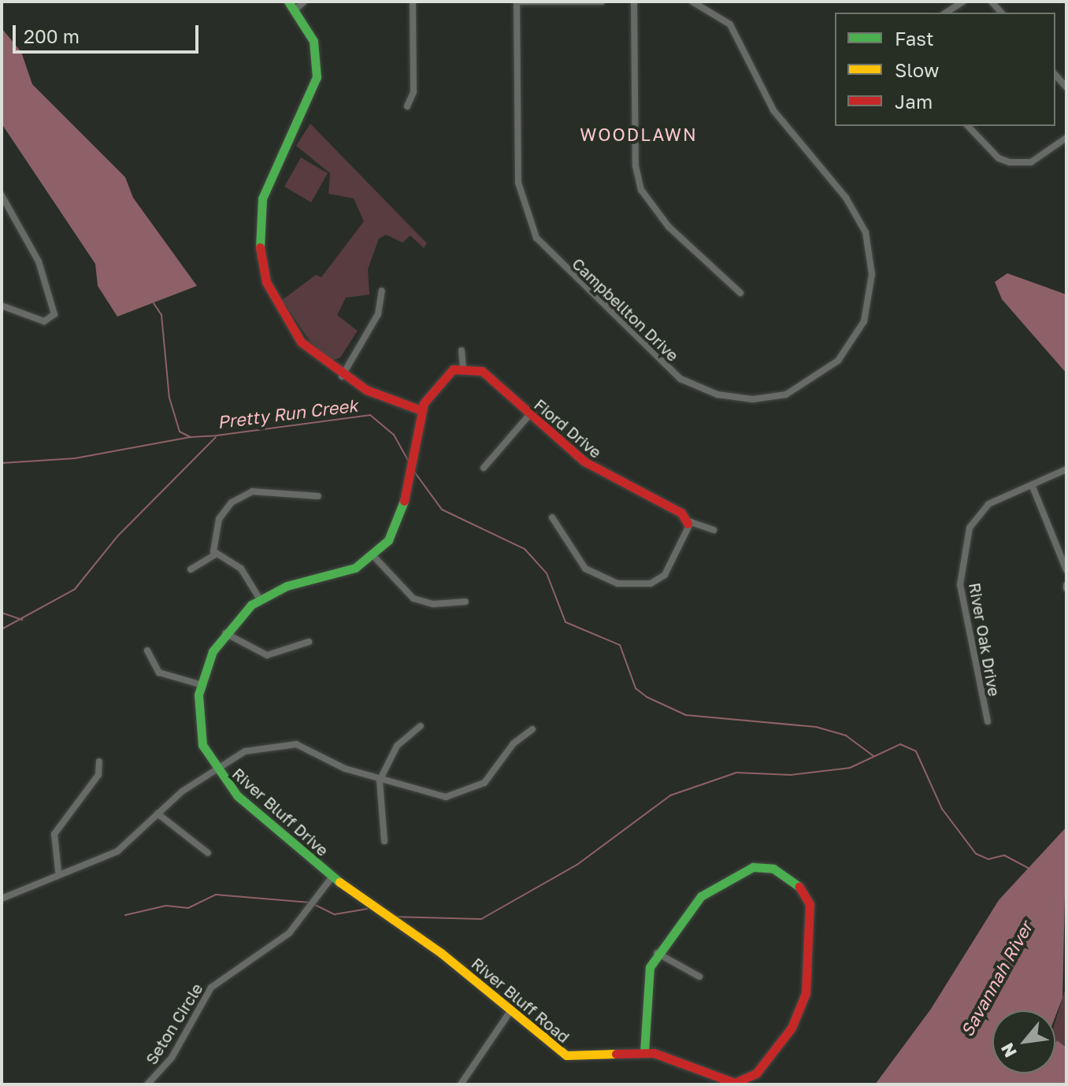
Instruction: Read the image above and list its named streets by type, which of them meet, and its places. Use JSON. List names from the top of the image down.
{
  "streets": {
    "street": [
      "Campbellton Drive",
      "Fiord Drive",
      "River Oak Drive",
      "River Bluff Drive",
      "River Bluff Road",
      "Seton Circle"
    ]
  },
  "crossings": [
    ["River Bluff Drive", "River Bluff Road"],
    ["River Bluff Drive", "Seton Circle"]
  ],
  "districts": ["WOODLAWN"],
  "water": ["Pretty Run Creek", "Savannah River"],
  "legend": ["Fast", "Slow", "Jam"],
  "scale_bar": "200 m",
  "north": "bottom left"
}
